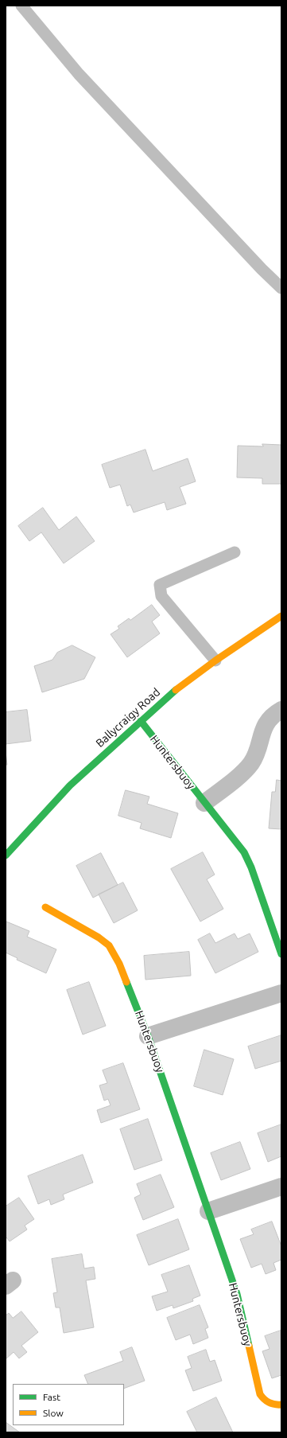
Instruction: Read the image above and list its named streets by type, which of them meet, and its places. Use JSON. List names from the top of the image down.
{
  "streets": {
    "street": ["Ballycraigy Road", "Huntersbuoy"]
  },
  "crossings": [
    ["Ballycraigy Road", "Huntersbuoy"]
  ],
  "legend": ["Fast", "Slow"]
}
